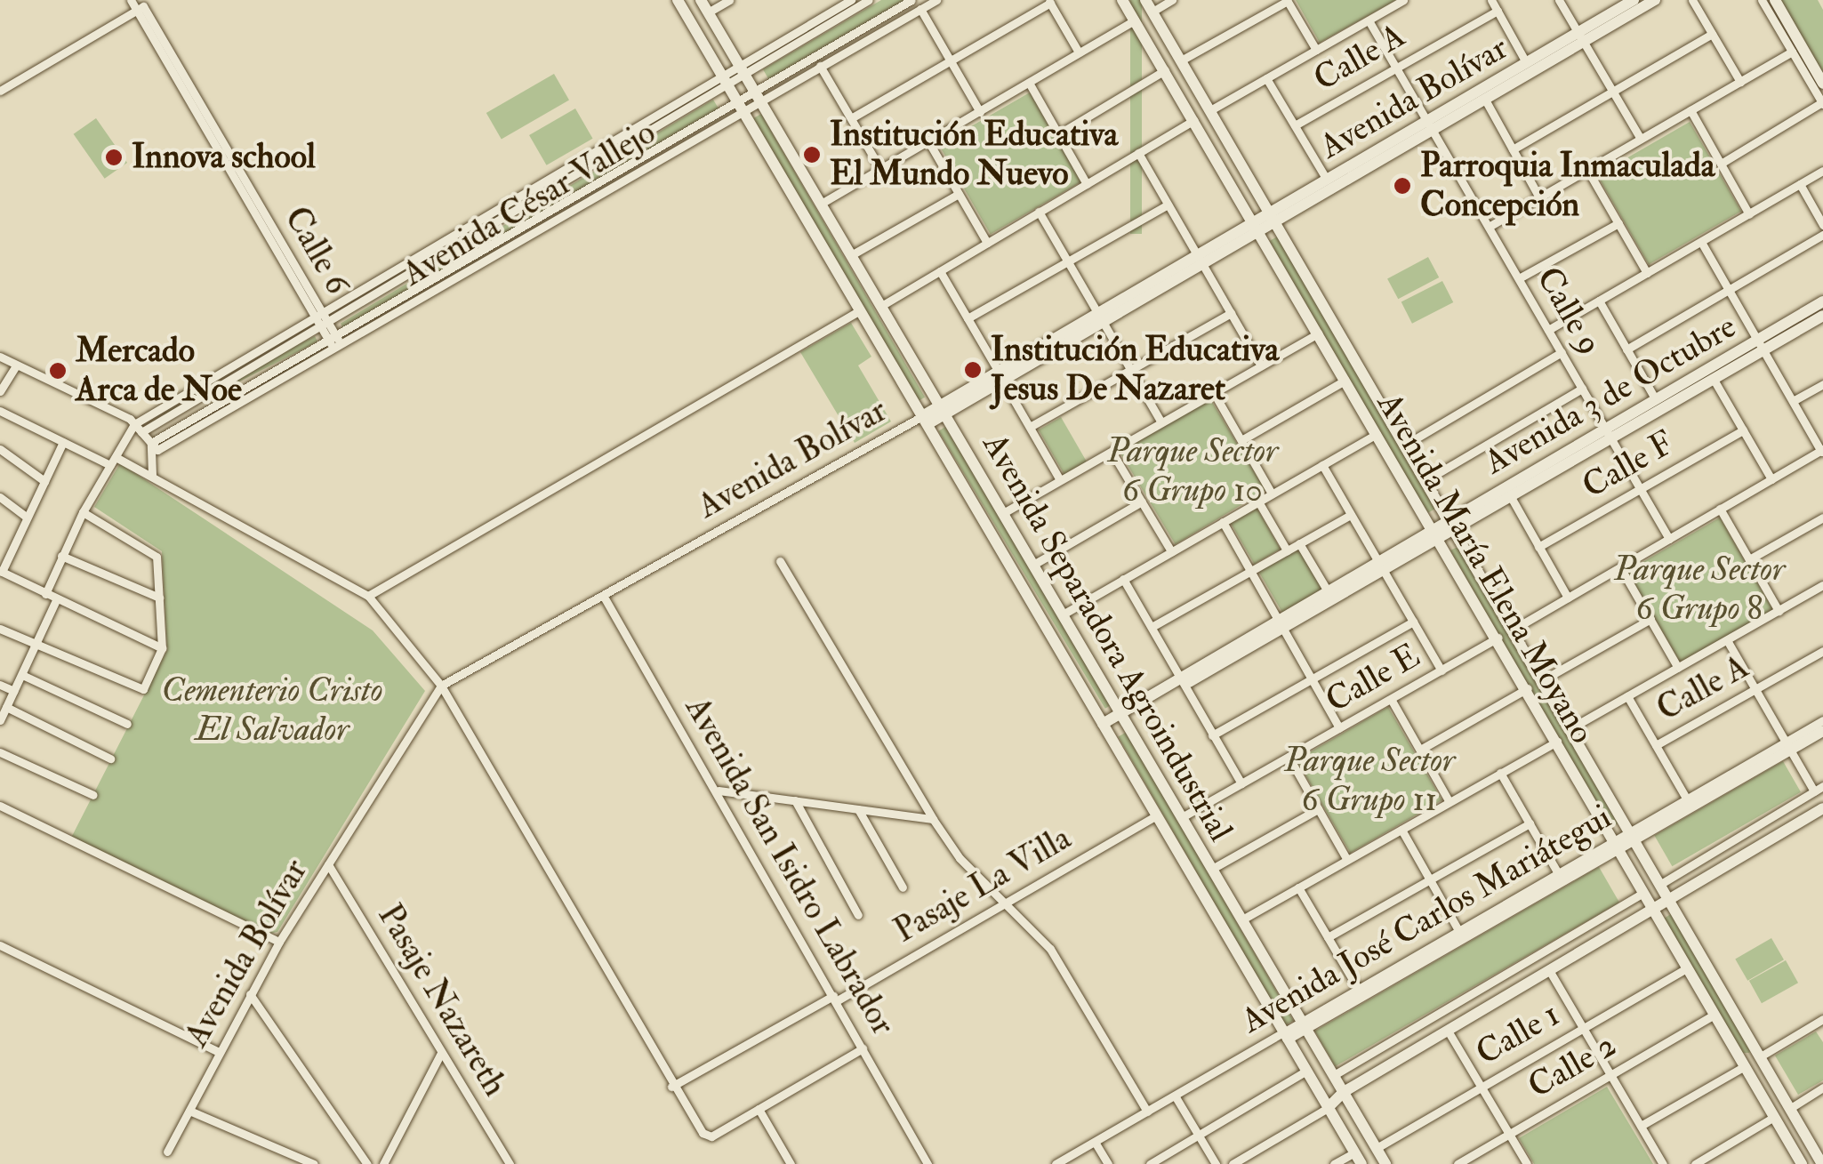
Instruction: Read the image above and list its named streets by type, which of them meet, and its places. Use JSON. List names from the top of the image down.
{
  "streets": {
    "street": [
      "Calle A",
      "Avenida Bolívar",
      "Avenida César Vallejo",
      "Calle 6",
      "Calle 9",
      "Avenida 3 de Octubre",
      "Calle F",
      "Avenida María Elena Moyano",
      "Avenida Separadora Agroindustrial",
      "Calle E",
      "Avenida San Isidro Labrador",
      "Pasaje La Villa",
      "Avenida José Carlos Mariátegui",
      "Pasaje Nazareth",
      "Calle 1",
      "Calle 2"
    ]
  },
  "crossings": [
    ["Avenida Bolívar", "Calle 9"],
    ["Avenida Bolívar", "Avenida María Elena Moyano"],
    ["Avenida Bolívar", "Avenida Separadora Agroindustrial"],
    ["Avenida Bolívar", "Avenida San Isidro Labrador"],
    ["Avenida Bolívar", "Pasaje Nazareth"],
    ["Avenida César Vallejo", "Calle 6"],
    ["Avenida César Vallejo", "Avenida Separadora Agroindustrial"],
    ["Calle 9", "Avenida 3 de Octubre"],
    ["Calle 9", "Calle F"],
    ["Avenida 3 de Octubre", "Avenida María Elena Moyano"],
    ["Avenida 3 de Octubre", "Avenida Separadora Agroindustrial"],
    ["Avenida María Elena Moyano", "Calle E"],
    ["Avenida María Elena Moyano", "Avenida José Carlos Mariátegui"],
    ["Avenida María Elena Moyano", "Calle 1"],
    ["Avenida María Elena Moyano", "Calle 2"],
    ["Avenida Separadora Agroindustrial", "Calle E"],
    ["Avenida Separadora Agroindustrial", "Pasaje La Villa"],
    ["Avenida Separadora Agroindustrial", "Avenida José Carlos Mariátegui"],
    ["Avenida Separadora Agroindustrial", "Calle 1"],
    ["Avenida San Isidro Labrador", "Pasaje La Villa"]
  ],
  "parks": [
    "Parque Sector 6 Grupo 10",
    "Parque Sector 6 Grupo 8",
    "Cementerio Cristo El Salvador",
    "Parque Sector 6 Grupo 11"
  ],
  "places": [
    "Institución Educativa El Mundo Nuevo",
    "Innova school",
    "Parroquia Inmaculada Concepción",
    "Institución Educativa Jesus De Nazaret",
    "Mercado Arca de Noe"
  ]
}
